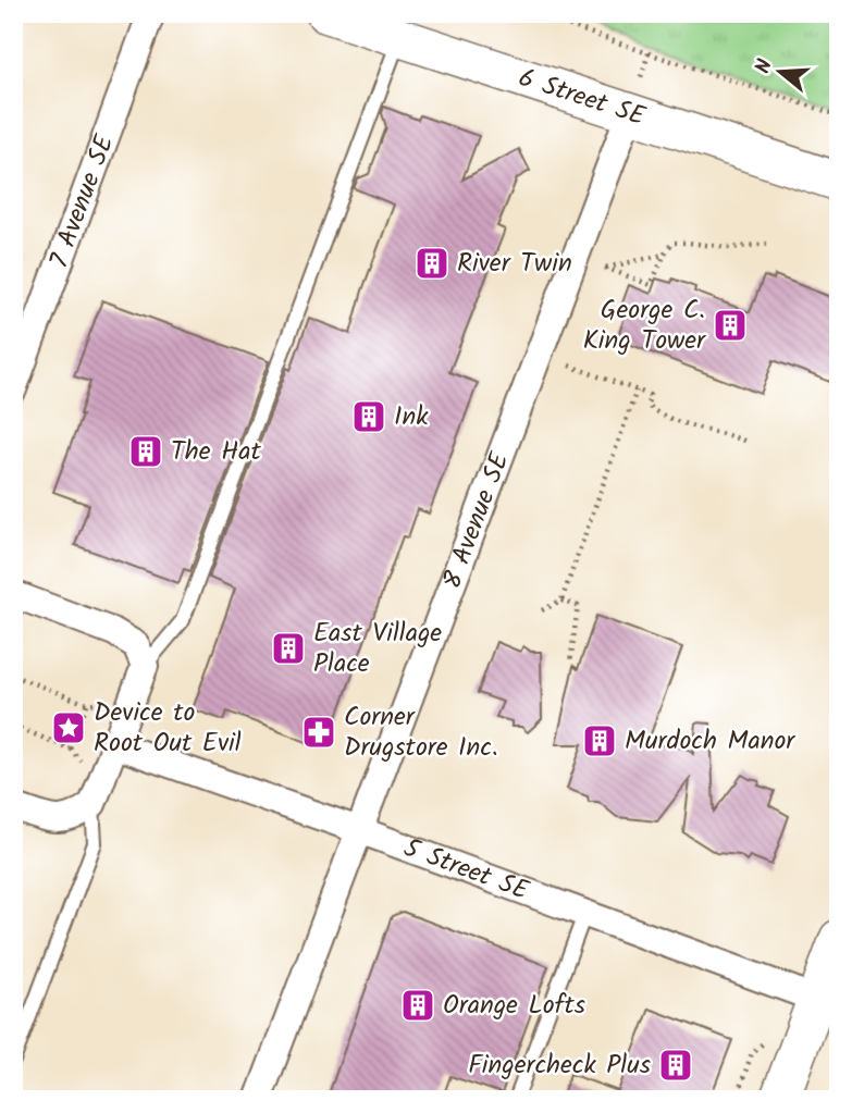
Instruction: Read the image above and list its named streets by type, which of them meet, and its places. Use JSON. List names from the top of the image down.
{
  "streets": {
    "street": [
      "6 Street SE",
      "7 Avenue SE",
      "8 Avenue SE",
      "5 Street SE"
    ]
  },
  "crossings": [
    ["6 Street SE", "8 Avenue SE"],
    ["8 Avenue SE", "5 Street SE"]
  ],
  "places": {
    "building": [
      "River Twin",
      "George C. King Tower",
      "Ink",
      "The Hat",
      "East Village Place",
      "Murdoch Manor",
      "Orange Lofts",
      "Fingercheck Plus"
    ],
    "place": ["Device to Root Out Evil"],
    "pharmacy": ["Corner Drugstore Inc."]
  },
  "north": "left"
}
